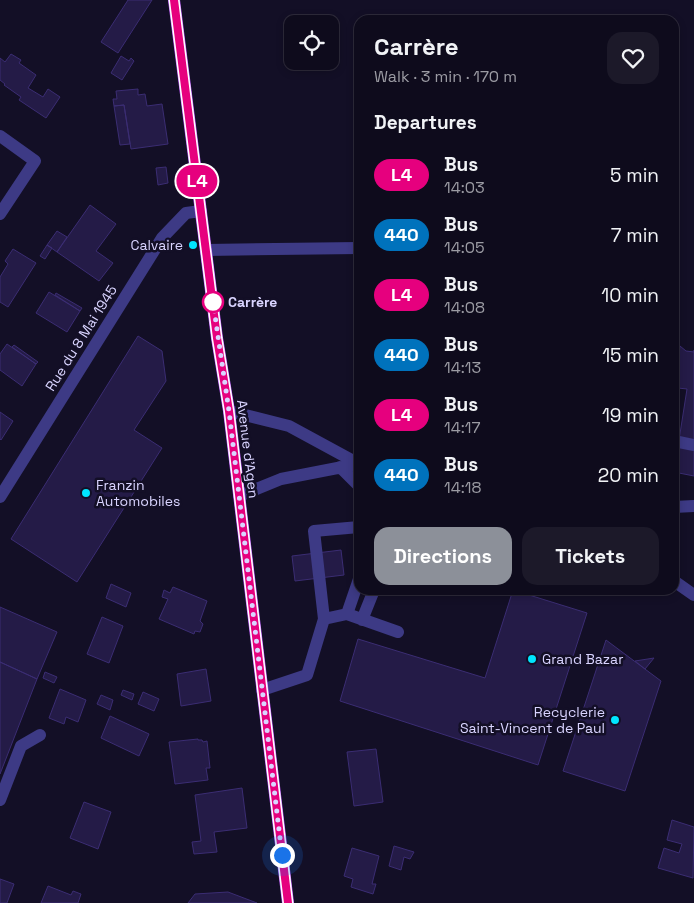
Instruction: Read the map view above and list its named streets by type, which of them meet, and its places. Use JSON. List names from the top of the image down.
{
  "streets": {
    "main road": ["Avenue d'Agen"],
    "street": ["Rue du 8 Mai 1945"]
  },
  "crossings": [
    ["Rue du 8 Mai 1945", "Avenue d'Agen"]
  ],
  "places": [
    "Calvaire",
    "Carrère",
    "Franzin Automobiles",
    "Grand Bazar",
    "Recyclerie Saint-Vincent de Paul"
  ],
  "lines": ["bus line L4"],
  "page": {
    "on_map": "L4",
    "heading": [
      ["Carrère", "Walk · 3 min · 170 m"],
      "Departures"
    ],
    "list": [
      {
        "mark": "L4",
        "name": "Bus",
        "note": "14:03",
        "value": "5 min"
      },
      {
        "mark": "440",
        "name": "Bus",
        "note": "14:05",
        "value": "7 min"
      },
      {
        "mark": "L4",
        "name": "Bus",
        "note": "14:08",
        "value": "10 min"
      },
      {
        "mark": "440",
        "name": "Bus",
        "note": "14:13",
        "value": "15 min"
      },
      {
        "mark": "L4",
        "name": "Bus",
        "note": "14:17",
        "value": "19 min"
      },
      {
        "mark": "440",
        "name": "Bus",
        "note": "14:18",
        "value": "20 min"
      }
    ],
    "buttons": ["Directions", "Tickets"]
  }
}
